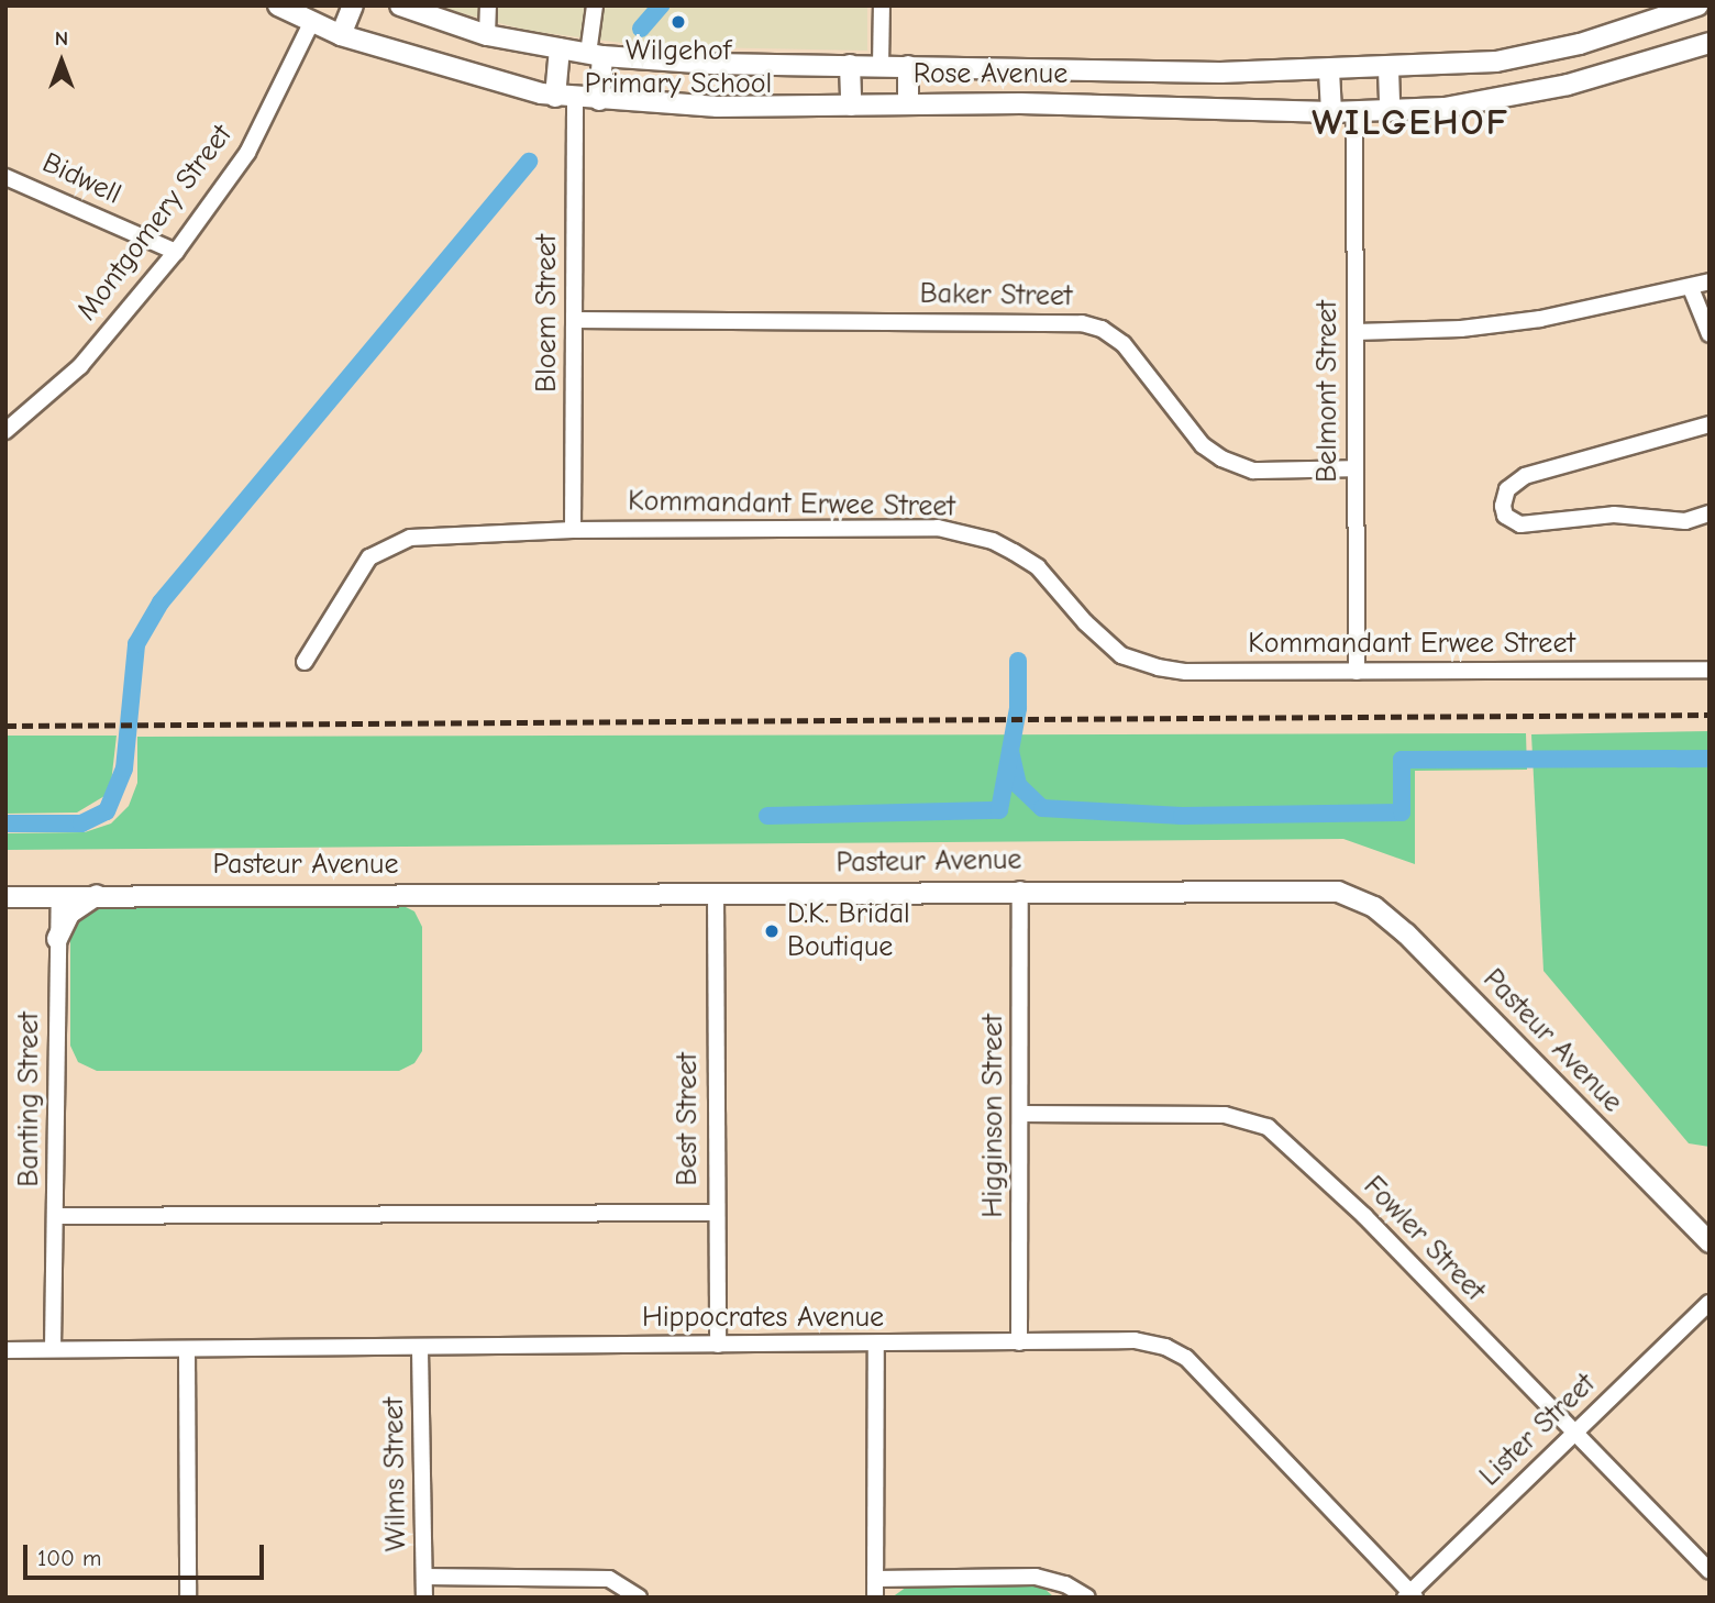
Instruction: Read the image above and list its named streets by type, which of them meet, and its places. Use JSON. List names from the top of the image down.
{
  "streets": {
    "street": [
      "Rose Avenue",
      "Bidwell",
      "Montgomery Street",
      "Baker Street",
      "Bloem Street",
      "Belmont Street",
      "Kommandant Erwee Street",
      "Pasteur Avenue",
      "Banting Street",
      "Higginson Street",
      "Best Street",
      "Fowler Street",
      "Hippocrates Avenue",
      "Lister Street",
      "Wilms Street"
    ]
  },
  "crossings": [
    ["Rose Avenue", "Montgomery Street"],
    ["Rose Avenue", "Bloem Street"],
    ["Rose Avenue", "Belmont Street"],
    ["Bidwell", "Montgomery Street"],
    ["Baker Street", "Bloem Street"],
    ["Baker Street", "Belmont Street"],
    ["Bloem Street", "Kommandant Erwee Street"],
    ["Belmont Street", "Kommandant Erwee Street"],
    ["Pasteur Avenue", "Banting Street"],
    ["Pasteur Avenue", "Higginson Street"],
    ["Pasteur Avenue", "Best Street"],
    ["Banting Street", "Hippocrates Avenue"],
    ["Higginson Street", "Fowler Street"],
    ["Higginson Street", "Hippocrates Avenue"],
    ["Best Street", "Hippocrates Avenue"],
    ["Fowler Street", "Lister Street"],
    ["Hippocrates Avenue", "Lister Street"],
    ["Hippocrates Avenue", "Wilms Street"]
  ],
  "districts": ["WILGEHOF"],
  "places": ["Wilgehof Primary School", "D.K. Bridal Boutique"],
  "scale_bar": "100 m",
  "north": "top"
}
